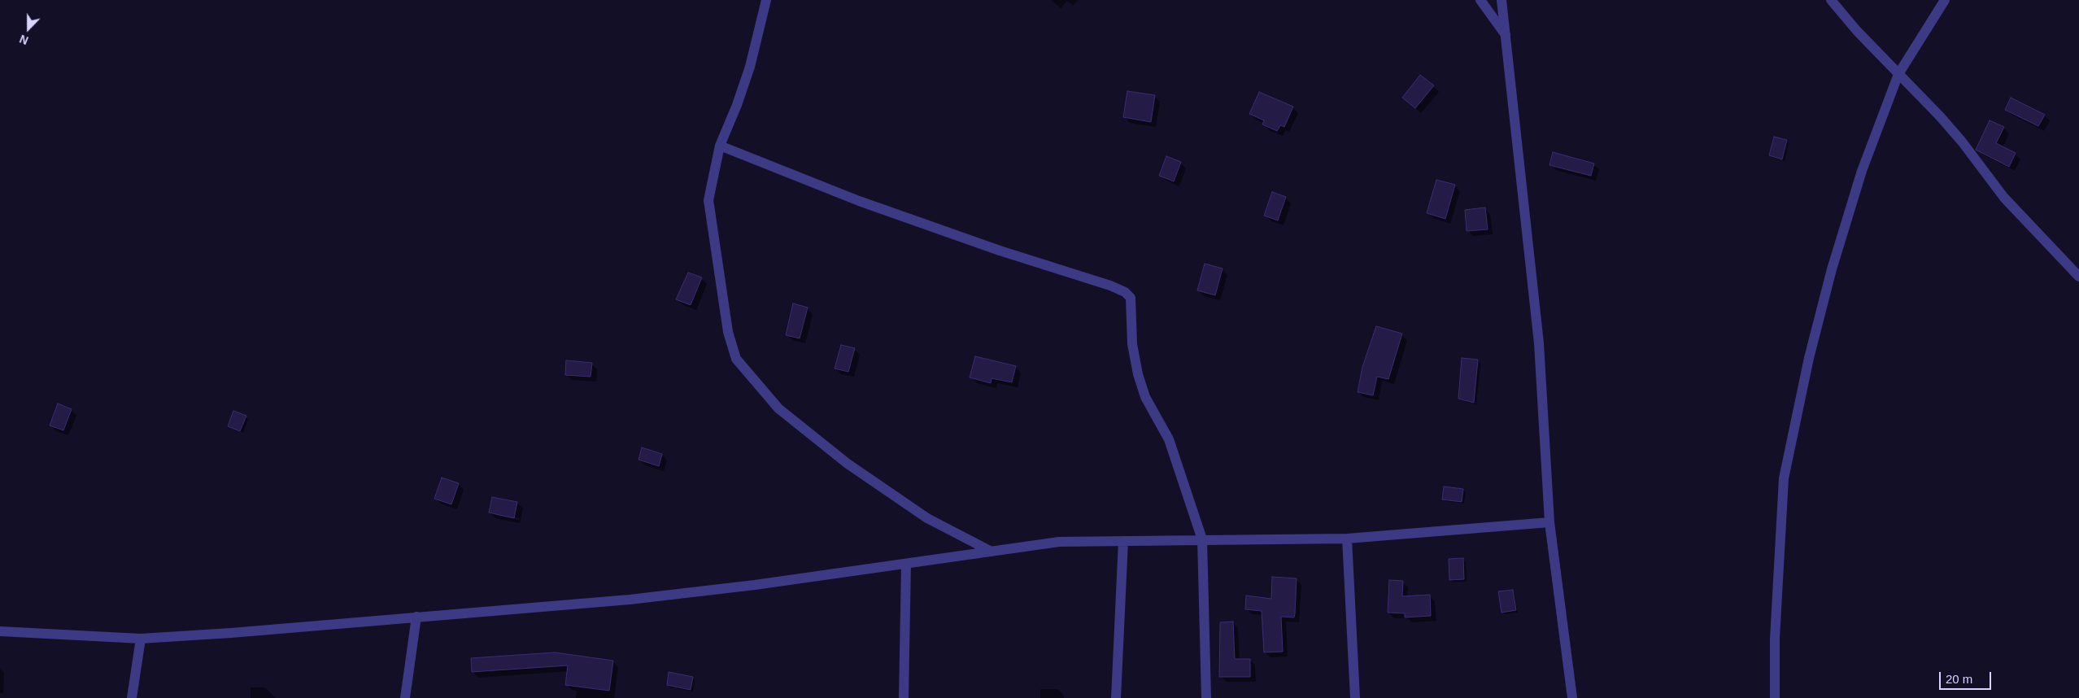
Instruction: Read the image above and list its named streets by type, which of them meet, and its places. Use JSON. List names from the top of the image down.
{
  "scale_bar": "20 m",
  "north": "bottom"
}
